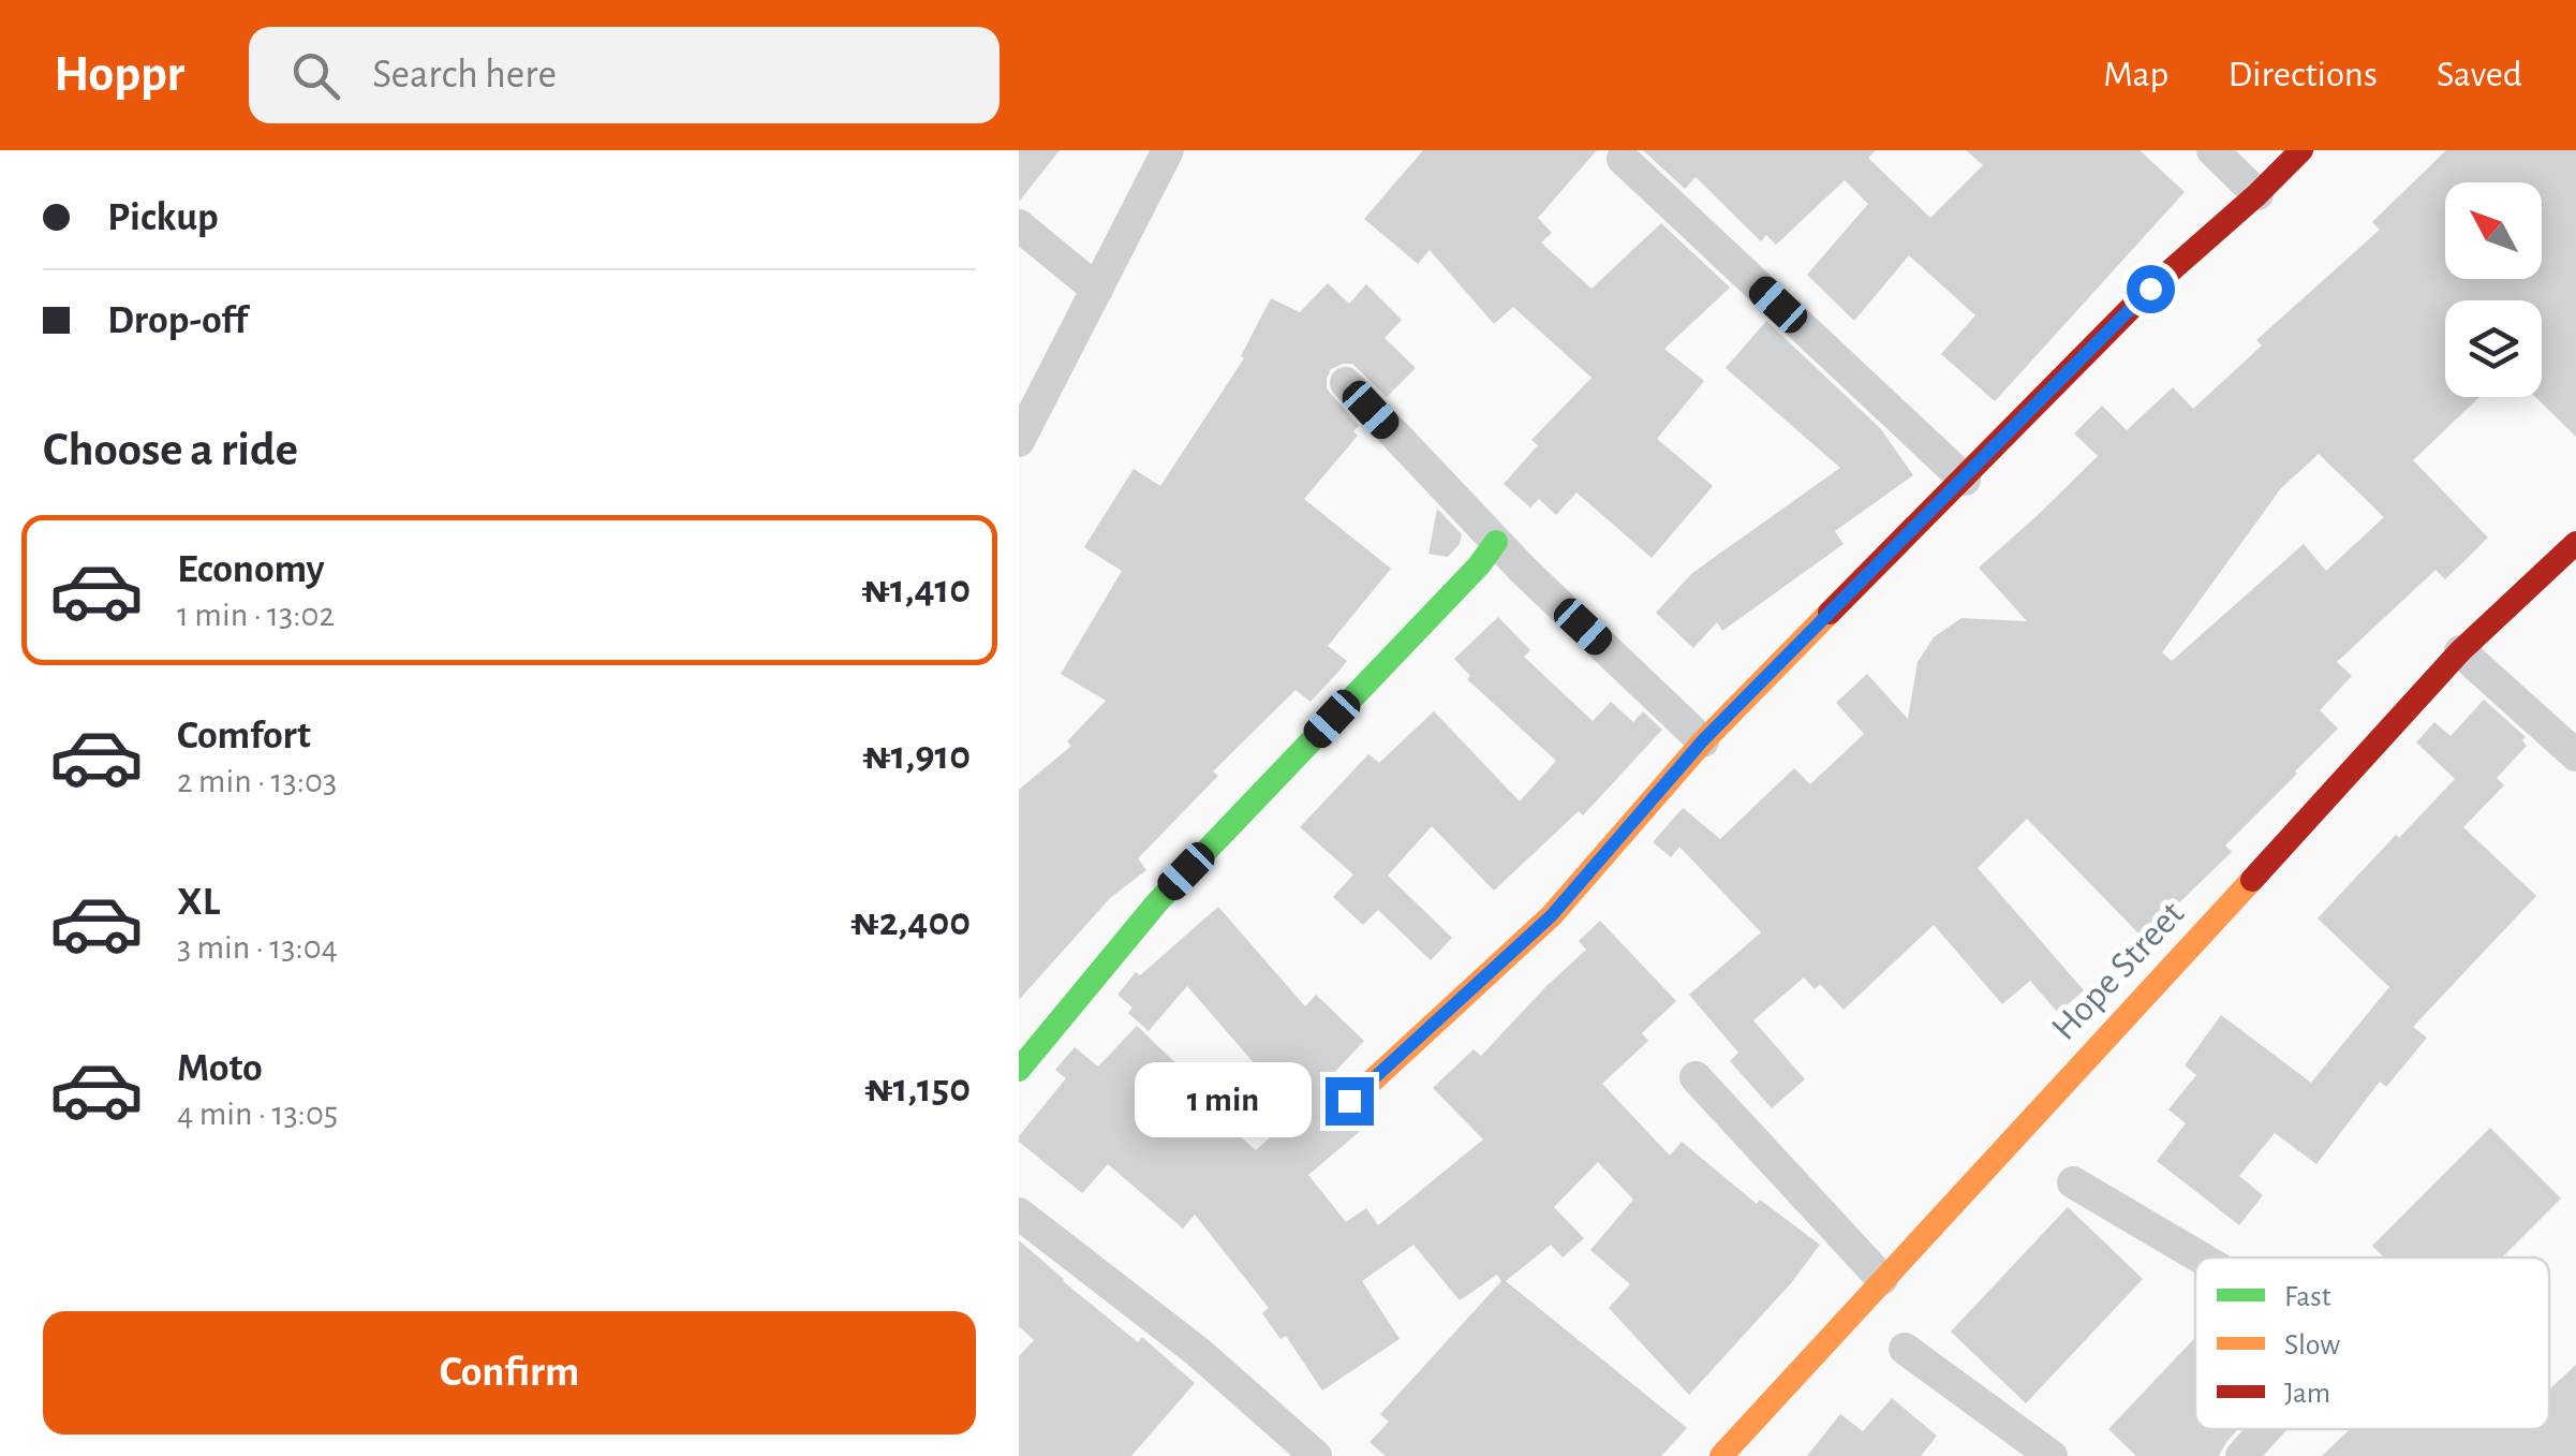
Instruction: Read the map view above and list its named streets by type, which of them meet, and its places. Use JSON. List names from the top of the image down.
{
  "streets": {
    "street": ["Hope Street"]
  },
  "legend": ["Fast", "Slow", "Jam"],
  "north": "top left",
  "page": {
    "header": "Hoppr",
    "search": "Search here",
    "nav": ["Map", "Directions", "Saved"],
    "banner": ["Pickup", "Drop-off"],
    "heading": "Choose a ride",
    "list": [
      {
        "name": "Economy",
        "note": "1 min · 13:02",
        "value": "₦1,410"
      },
      {
        "name": "Comfort",
        "note": "2 min · 13:03",
        "value": "₦1,910"
      },
      {
        "name": "XL",
        "note": "3 min · 13:04",
        "value": "₦2,400"
      },
      {
        "name": "Moto",
        "note": "4 min · 13:05",
        "value": "₦1,150"
      }
    ],
    "bubble": "1 min",
    "buttons": "Confirm"
  }
}
